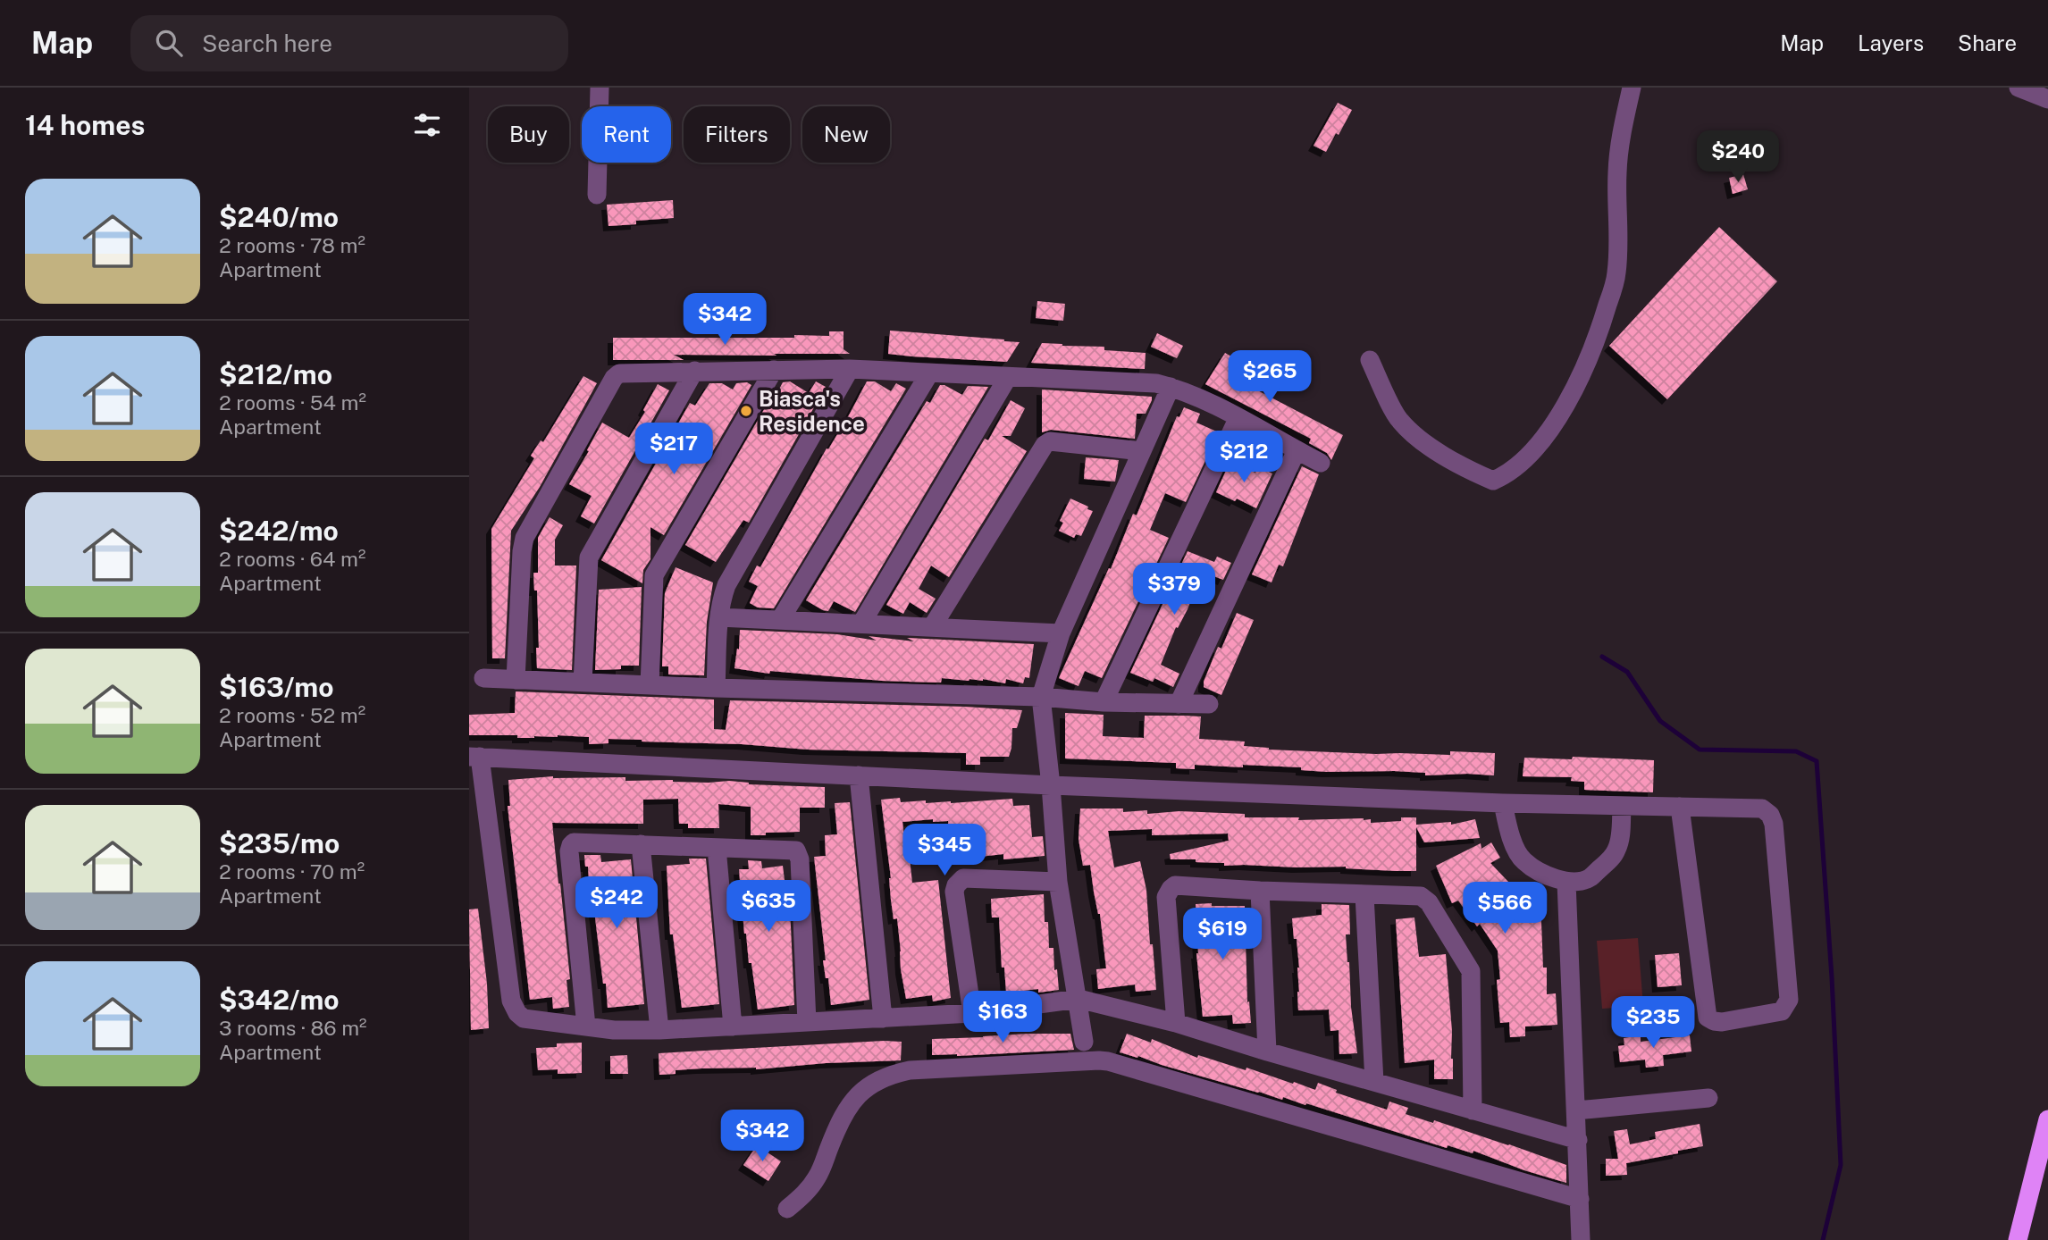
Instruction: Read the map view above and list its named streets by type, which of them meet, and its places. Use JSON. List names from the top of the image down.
{
  "places": ["Biasca's Residence"],
  "page": {
    "header": "Map",
    "search": "Search here",
    "nav": ["Map", "Layers", "Share"],
    "heading": "14 homes",
    "chip": [
      "Buy",
      "Rent",
      "Filters",
      "New"
    ],
    "price": [
      "$240",
      "$342",
      "$265",
      "$217",
      "$212",
      "$379",
      "$345",
      "$242",
      "$635",
      "$566",
      "$619",
      "$163",
      "$235",
      "$342"
    ],
    "list": [
      {
        "name": "$240/mo",
        "note": "2 rooms · 78 m² · Apartment"
      },
      {
        "name": "$212/mo",
        "note": "2 rooms · 54 m² · Apartment"
      },
      {
        "name": "$242/mo",
        "note": "2 rooms · 64 m² · Apartment"
      },
      {
        "name": "$163/mo",
        "note": "2 rooms · 52 m² · Apartment"
      },
      {
        "name": "$235/mo",
        "note": "2 rooms · 70 m² · Apartment"
      },
      {
        "name": "$342/mo",
        "note": "3 rooms · 86 m² · Apartment"
      }
    ]
  }
}
